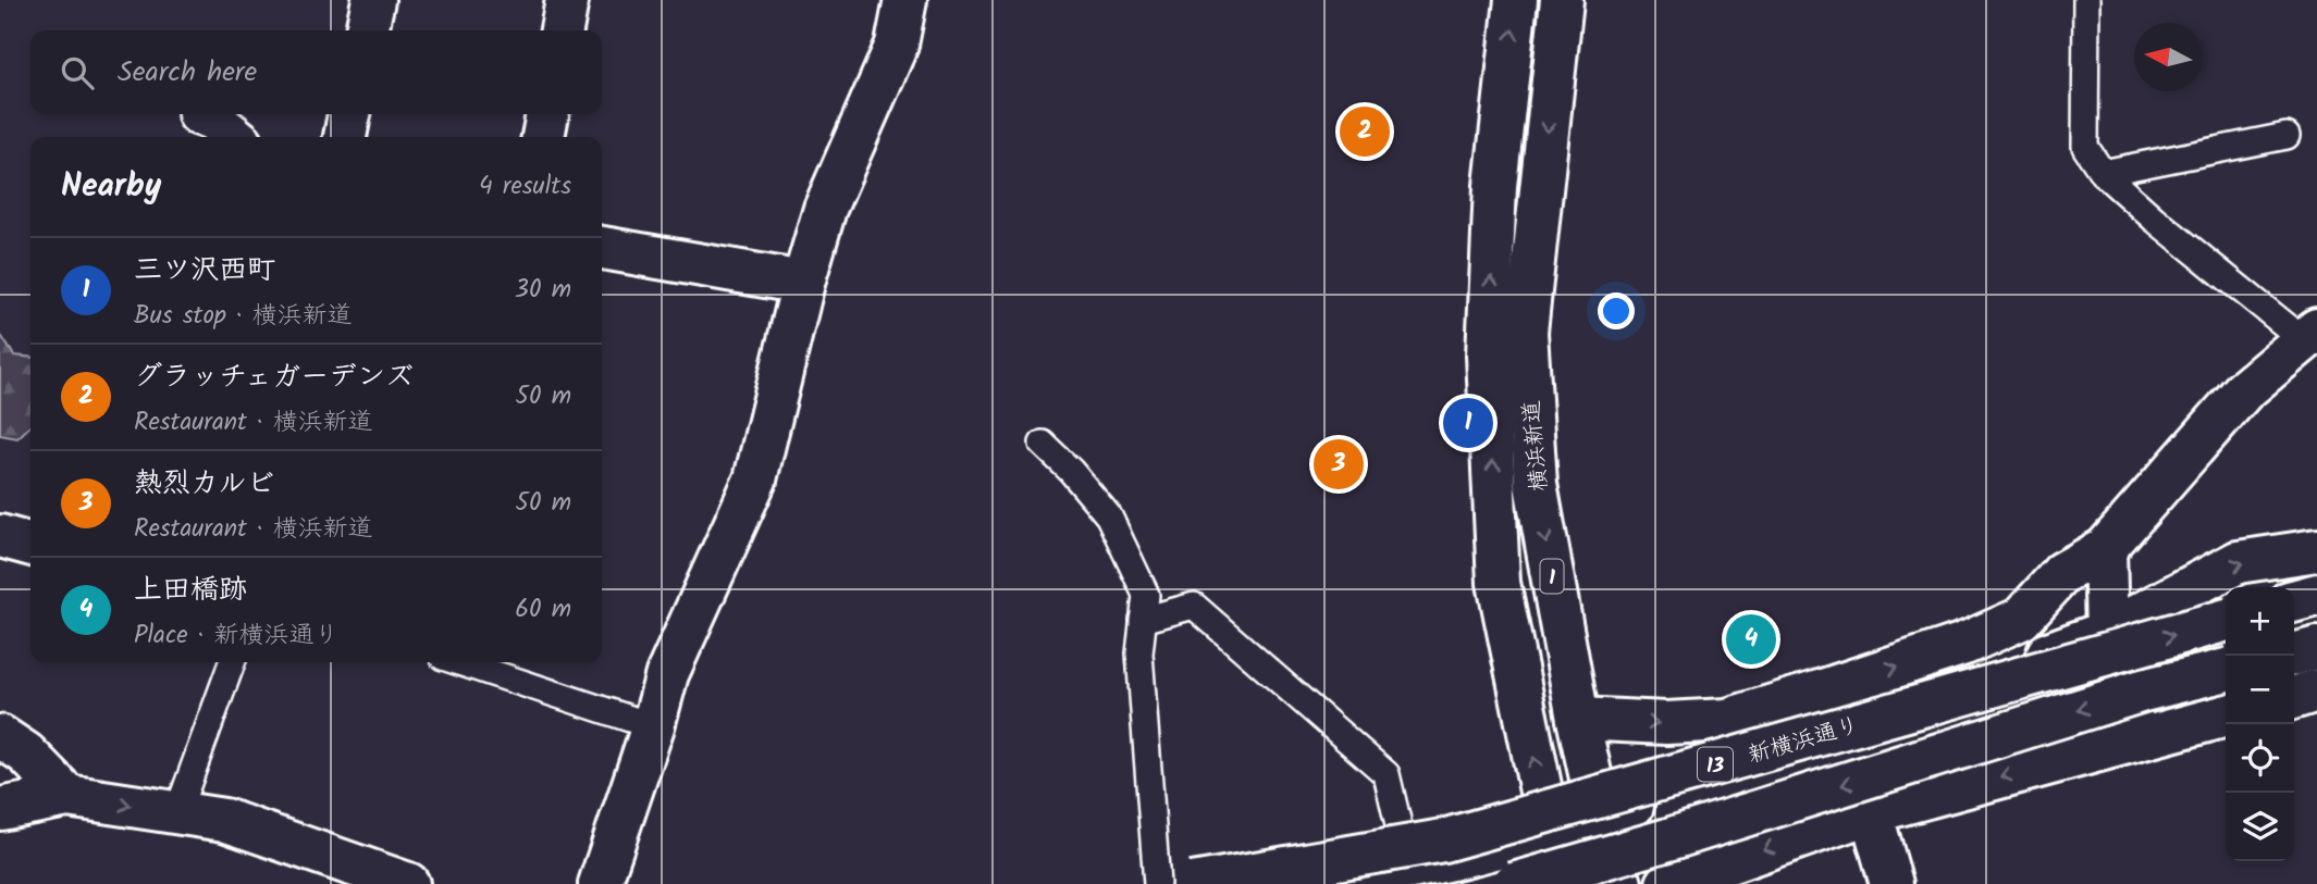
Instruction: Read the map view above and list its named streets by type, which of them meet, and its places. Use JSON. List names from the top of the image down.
{
  "streets": {
    "main road": [
      "横浜新道",
      "1",
      "新横浜通り",
      "13"
    ]
  },
  "north": "left",
  "page": {
    "search": "Search here",
    "pins": [
      "2",
      "1",
      "3",
      "4"
    ],
    "heading": ["Nearby", "4 results"],
    "list": [
      {
        "mark": "1",
        "name": "三ツ沢西町",
        "note": "Bus stop · 横浜新道",
        "value": "30 m"
      },
      {
        "mark": "2",
        "name": "グラッチェガーデンズ",
        "note": "Restaurant · 横浜新道",
        "value": "50 m"
      },
      {
        "mark": "3",
        "name": "熱烈カルビ",
        "note": "Restaurant · 横浜新道",
        "value": "50 m"
      },
      {
        "mark": "4",
        "name": "上田橋跡",
        "note": "Place · 新横浜通り",
        "value": "60 m"
      }
    ],
    "map_buttons": ["+", "−"]
  }
}
